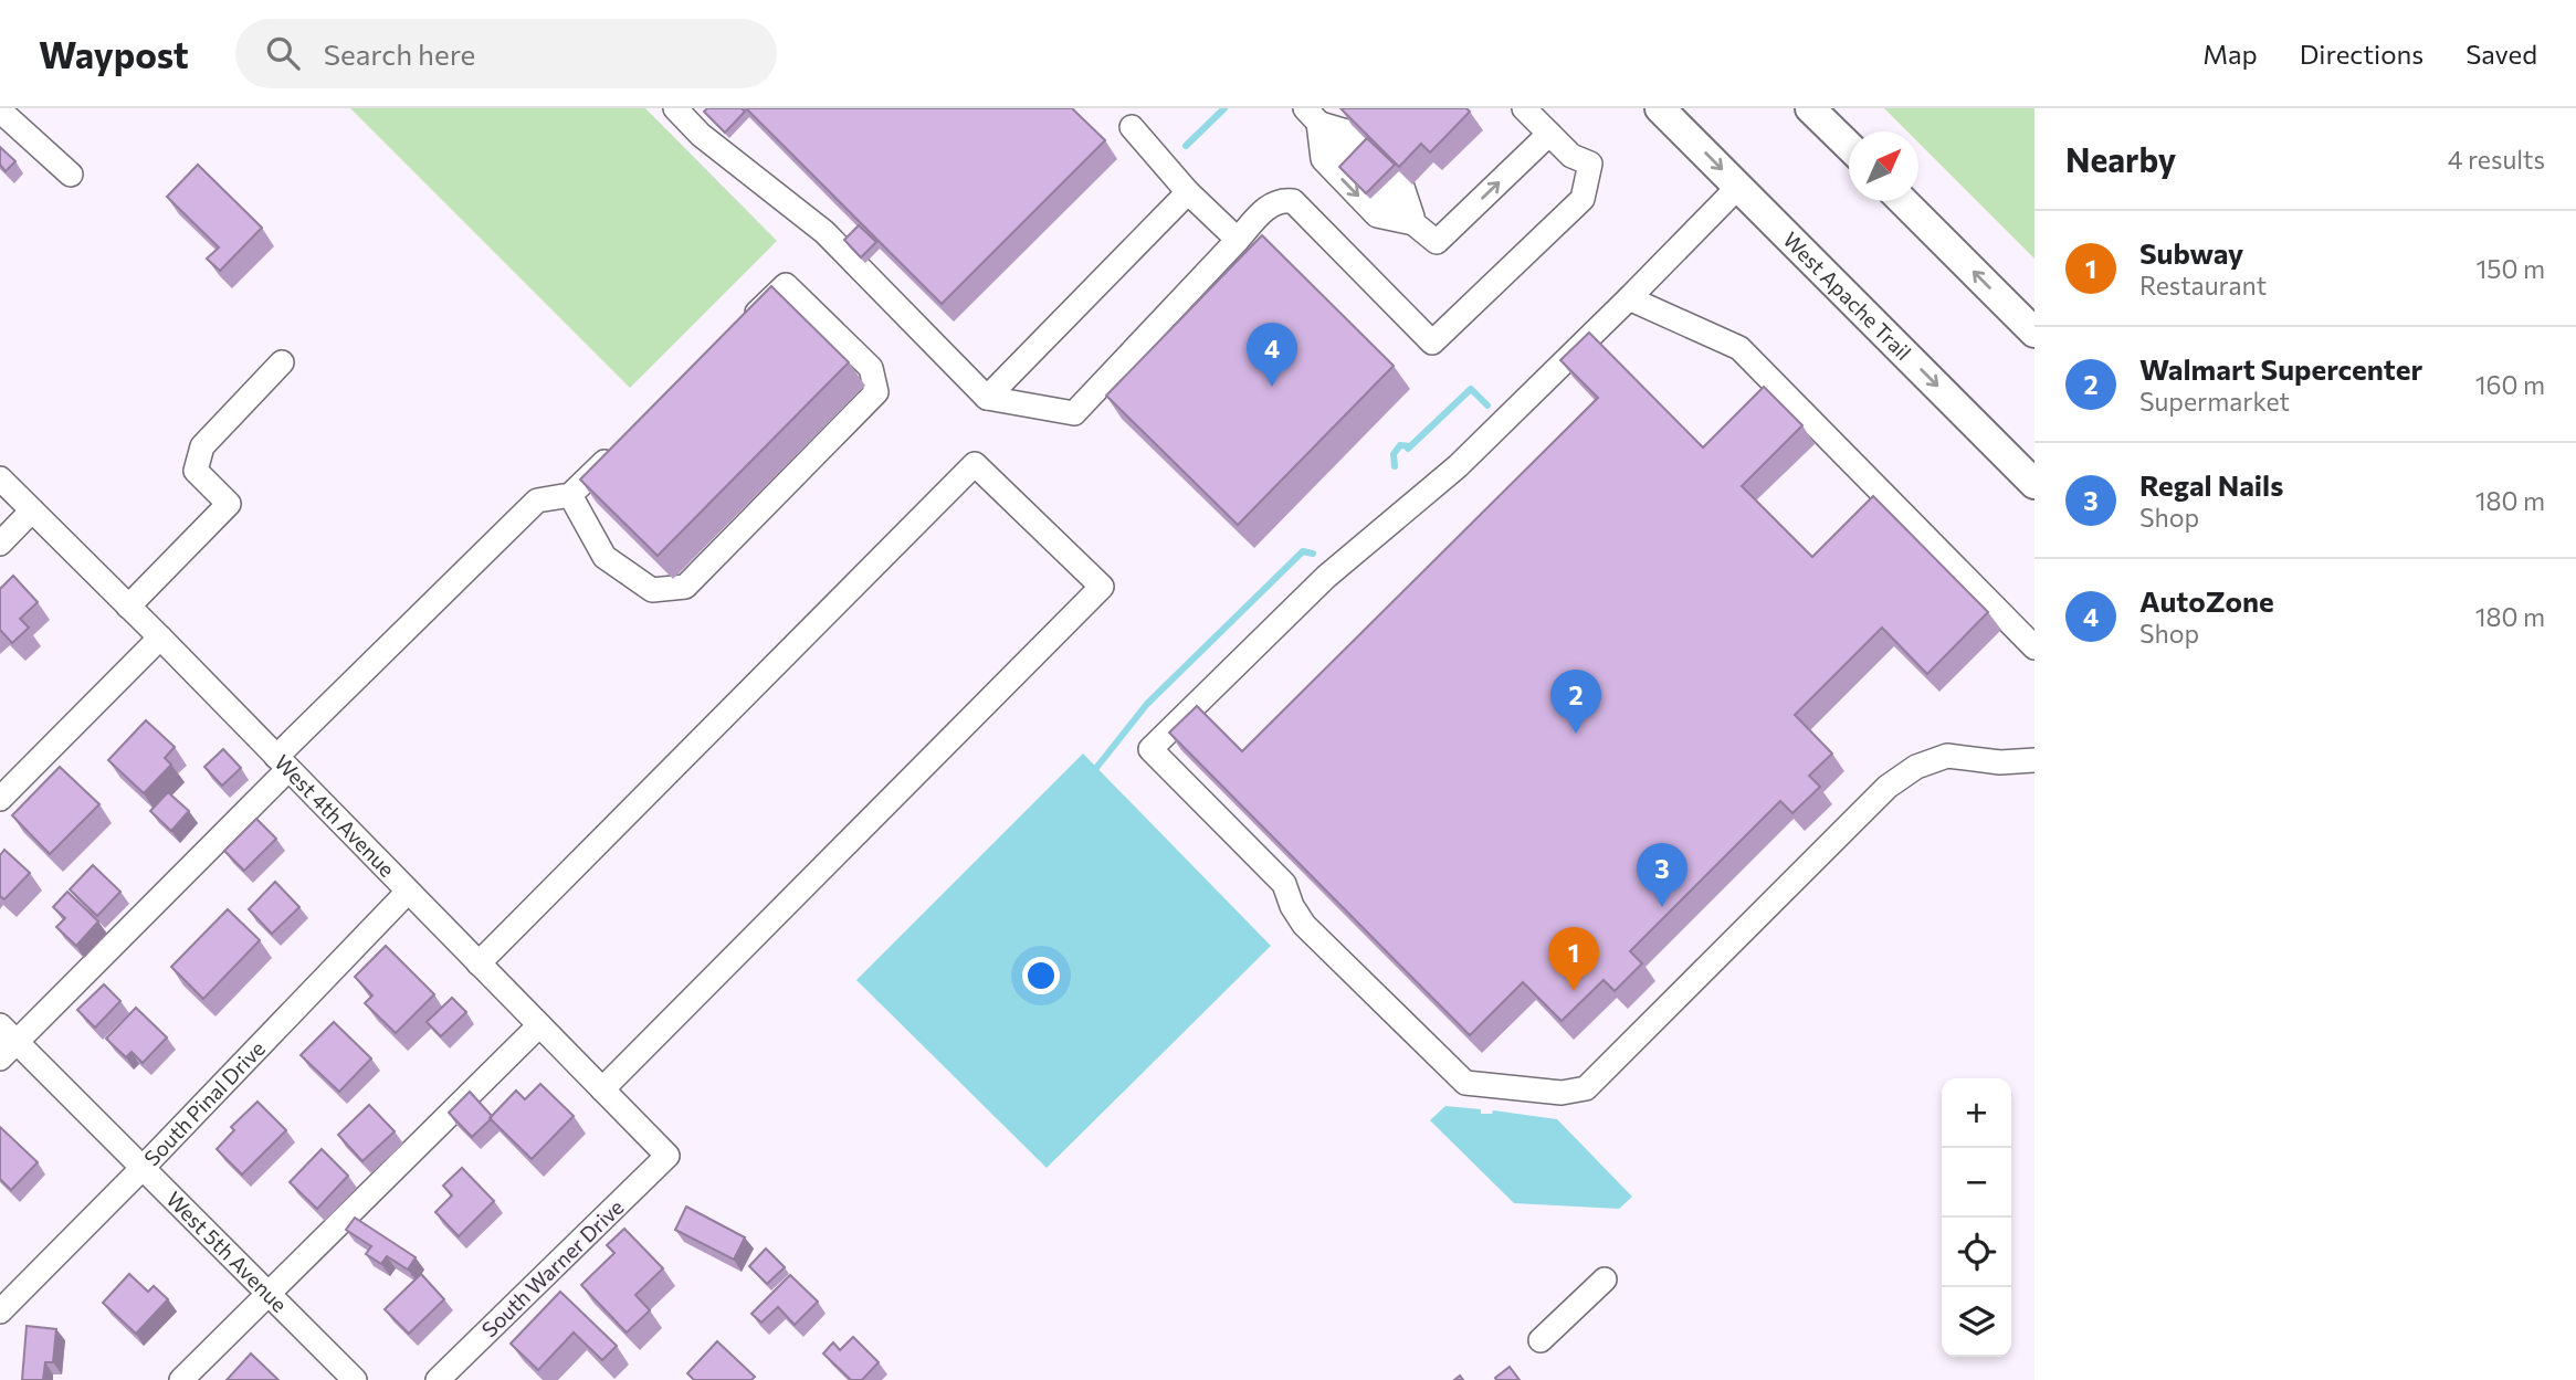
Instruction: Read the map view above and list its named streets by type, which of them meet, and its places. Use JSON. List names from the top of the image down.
{
  "streets": {
    "main road": ["West Apache Trail"],
    "street": [
      "West 4th Avenue",
      "South Pinal Drive",
      "West 5th Avenue",
      "South Warner Drive"
    ]
  },
  "crossings": [
    ["West 4th Avenue", "South Pinal Drive"],
    ["West 4th Avenue", "South Warner Drive"],
    ["South Pinal Drive", "West 5th Avenue"]
  ],
  "north": "top right",
  "page": {
    "header": "Waypost",
    "search": "Search here",
    "nav": ["Map", "Directions", "Saved"],
    "heading": ["Nearby", "4 results"],
    "list": [
      {
        "mark": "1",
        "name": "Subway",
        "note": "Restaurant",
        "value": "150 m"
      },
      {
        "mark": "2",
        "name": "Walmart Supercenter",
        "note": "Supermarket",
        "value": "160 m"
      },
      {
        "mark": "3",
        "name": "Regal Nails",
        "note": "Shop",
        "value": "180 m"
      },
      {
        "mark": "4",
        "name": "AutoZone",
        "note": "Shop",
        "value": "180 m"
      }
    ],
    "pins": [
      "4",
      "2",
      "3",
      "1"
    ],
    "map_buttons": ["+", "−"]
  }
}
